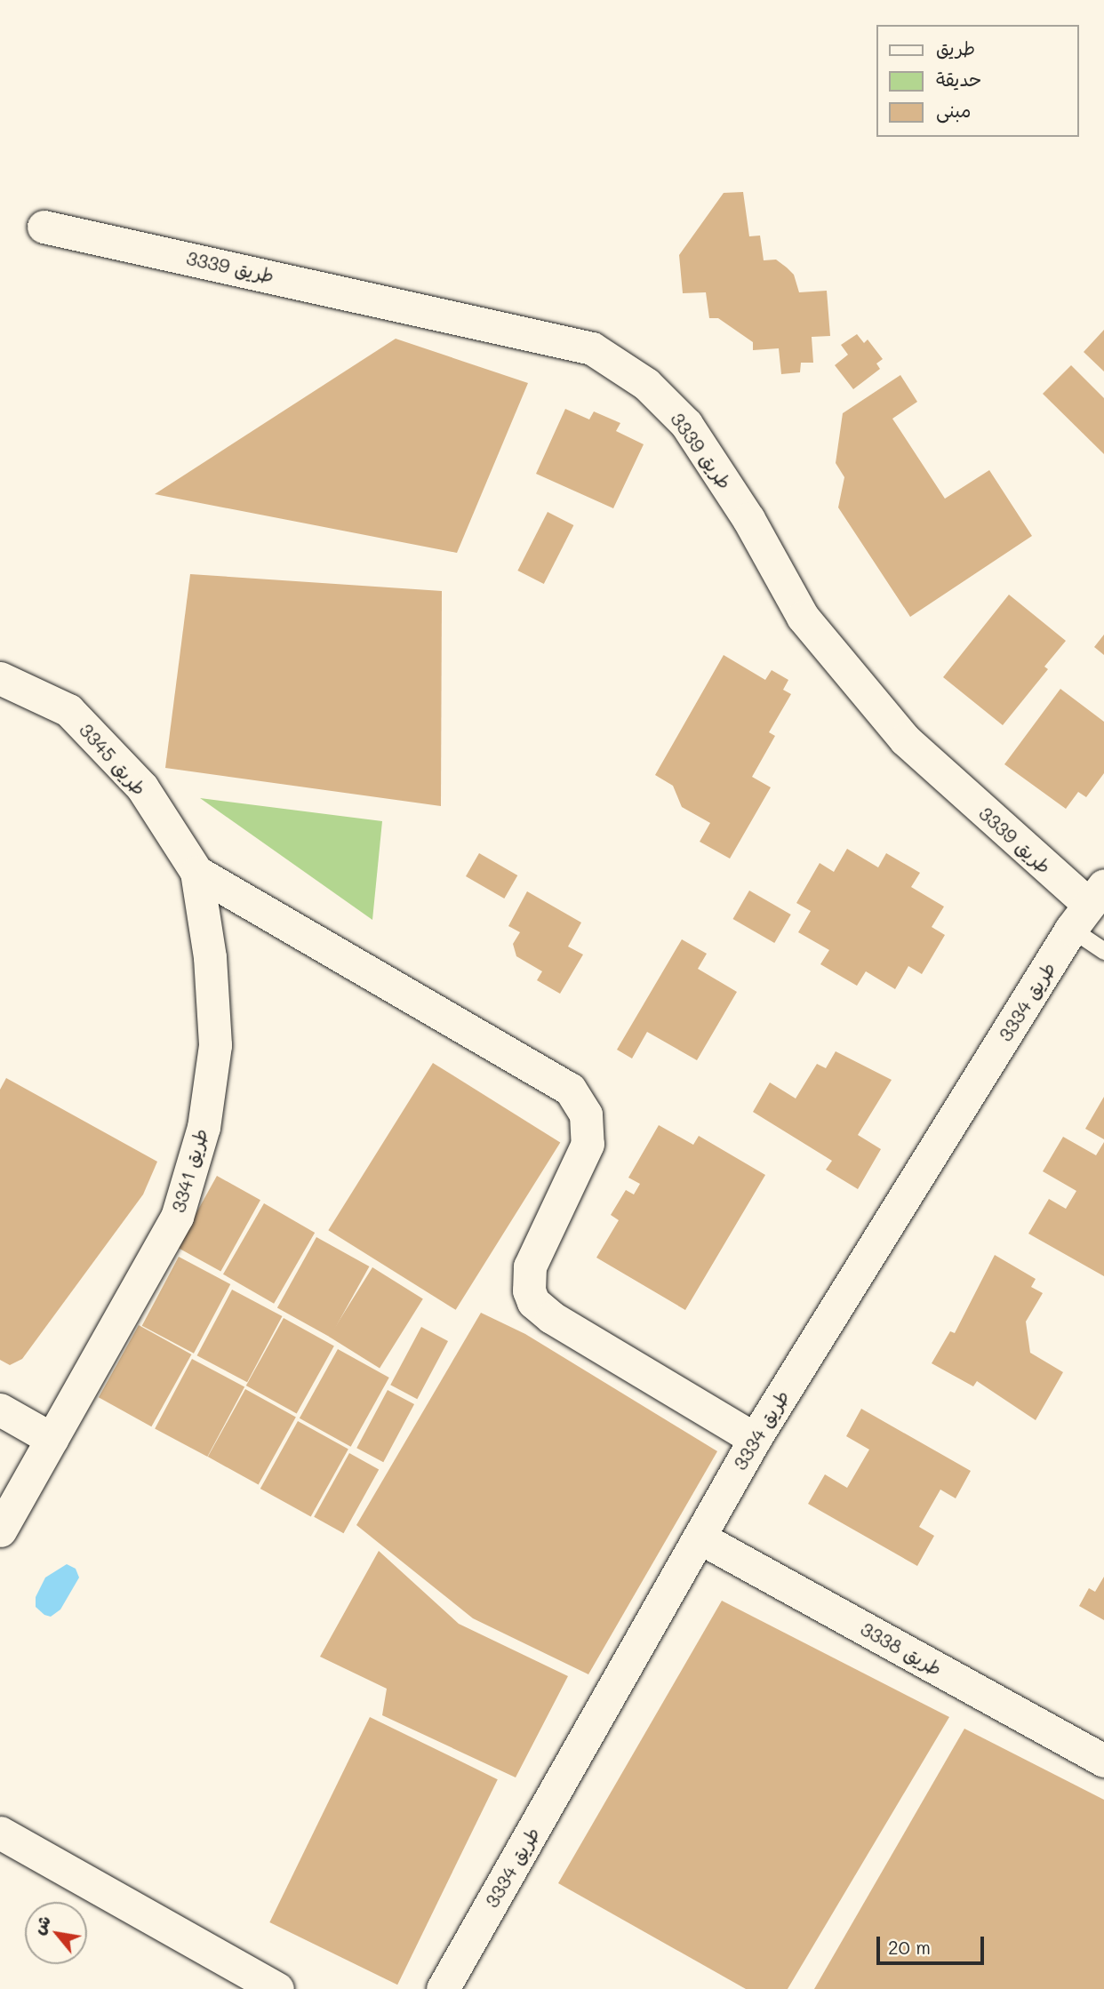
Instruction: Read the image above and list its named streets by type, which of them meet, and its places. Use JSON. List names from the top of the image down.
{
  "streets": {
    "street": [
      "طريق 3339",
      "طريق 3345",
      "طريق 3334",
      "طريق 3341",
      "طريق 3338"
    ]
  },
  "crossings": [
    ["طريق 3339", "طريق 3334"],
    ["طريق 3345", "طريق 3341"],
    ["طريق 3334", "طريق 3338"]
  ],
  "legend": ["طريق", "حديقة", "مبنى"],
  "scale_bar": "20 m",
  "north": "top left"
}
